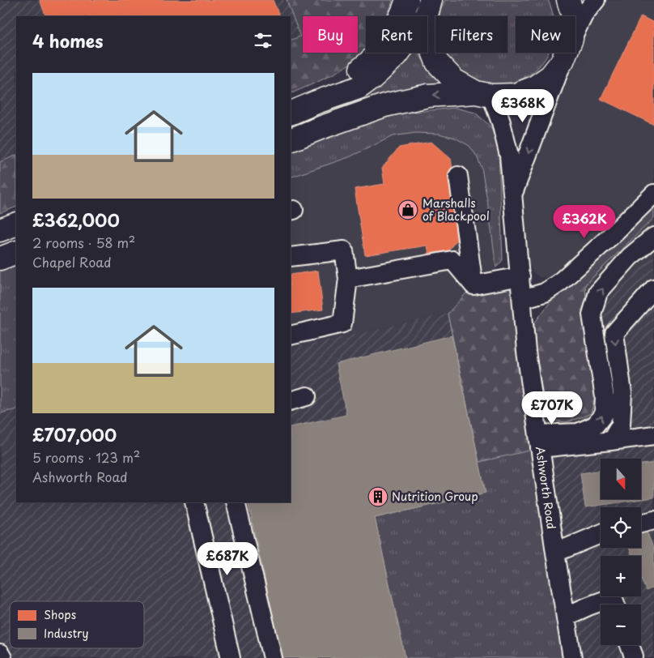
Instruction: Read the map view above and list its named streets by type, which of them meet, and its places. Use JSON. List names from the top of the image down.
{
  "streets": {
    "street": ["Ashworth Road"]
  },
  "places": {
    "shop": ["Marshalls of Blackpool"],
    "building": ["Nutrition Group"]
  },
  "legend": ["Shops", "Industry"],
  "north": "bottom",
  "page": {
    "chip": [
      "Buy",
      "Rent",
      "Filters",
      "New"
    ],
    "heading": "4 homes",
    "list": [
      {
        "name": "£362,000",
        "note": "2 rooms · 58 m² · Chapel Road"
      },
      {
        "name": "£707,000",
        "note": "5 rooms · 123 m² · Ashworth Road"
      }
    ],
    "price": [
      "£368K",
      "£362K",
      "£707K",
      "£687K"
    ],
    "map_buttons": ["+", "−"]
  }
}
